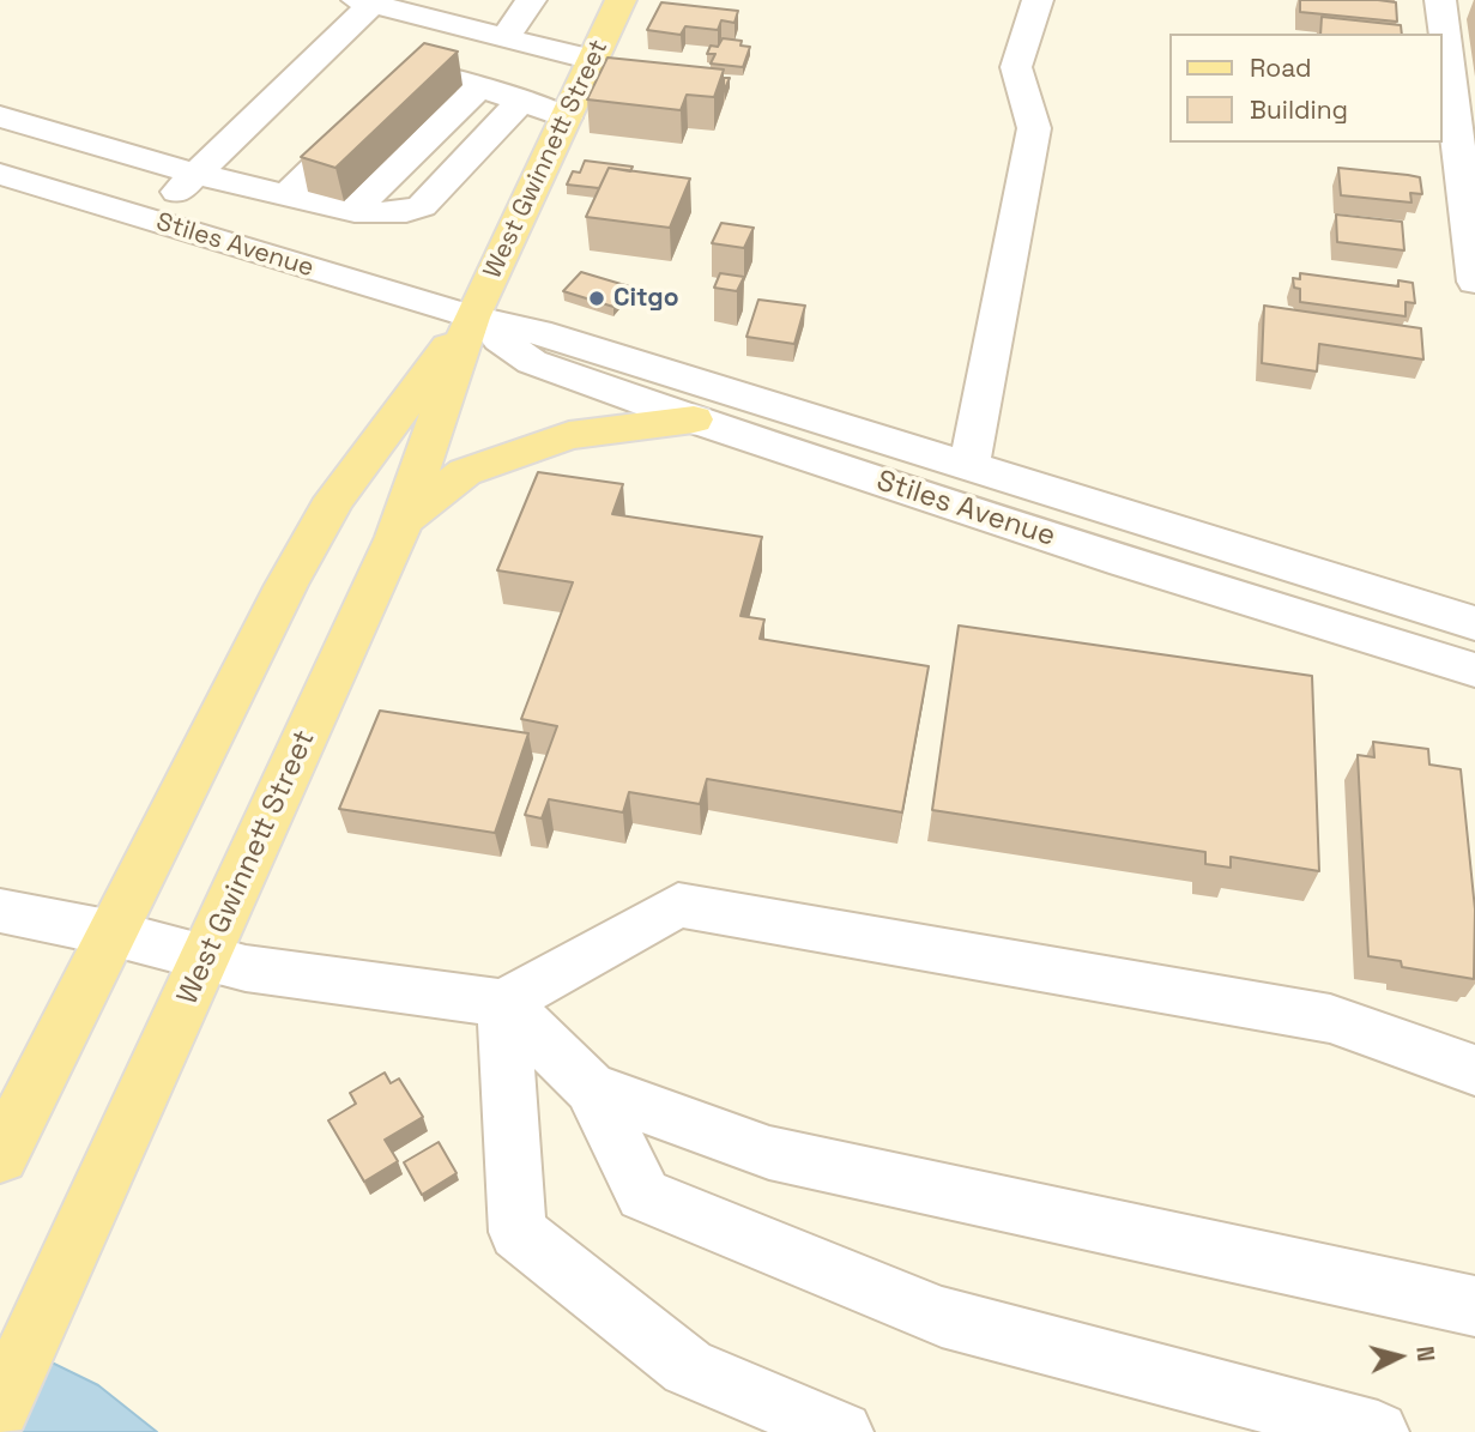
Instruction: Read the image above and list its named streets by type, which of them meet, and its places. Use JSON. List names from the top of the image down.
{
  "streets": {
    "main road": ["West Gwinnett Street"],
    "street": ["Stiles Avenue"]
  },
  "crossings": [
    ["West Gwinnett Street", "Stiles Avenue"]
  ],
  "places": ["Citgo"],
  "legend": ["Road", "Building"],
  "north": "right"
}
